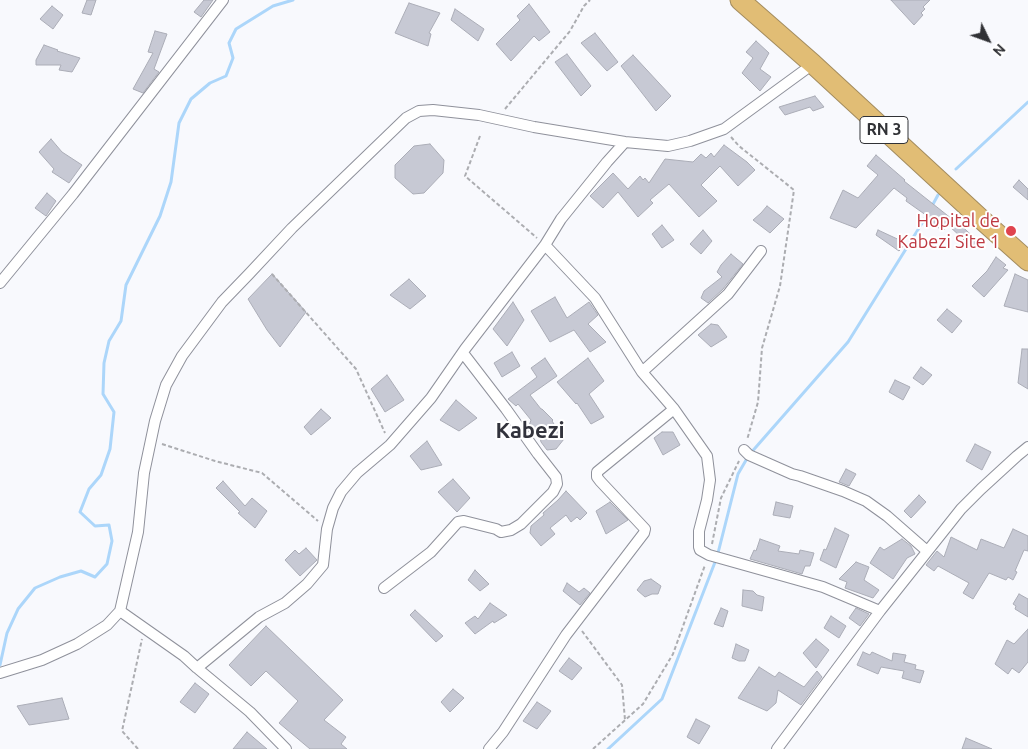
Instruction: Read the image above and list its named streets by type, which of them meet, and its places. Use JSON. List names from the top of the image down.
{
  "streets": {
    "highway": ["RN 3"]
  },
  "districts": ["Kabezi"],
  "places": ["Hopital de Kabezi Site 1"],
  "north": "bottom right"
}
